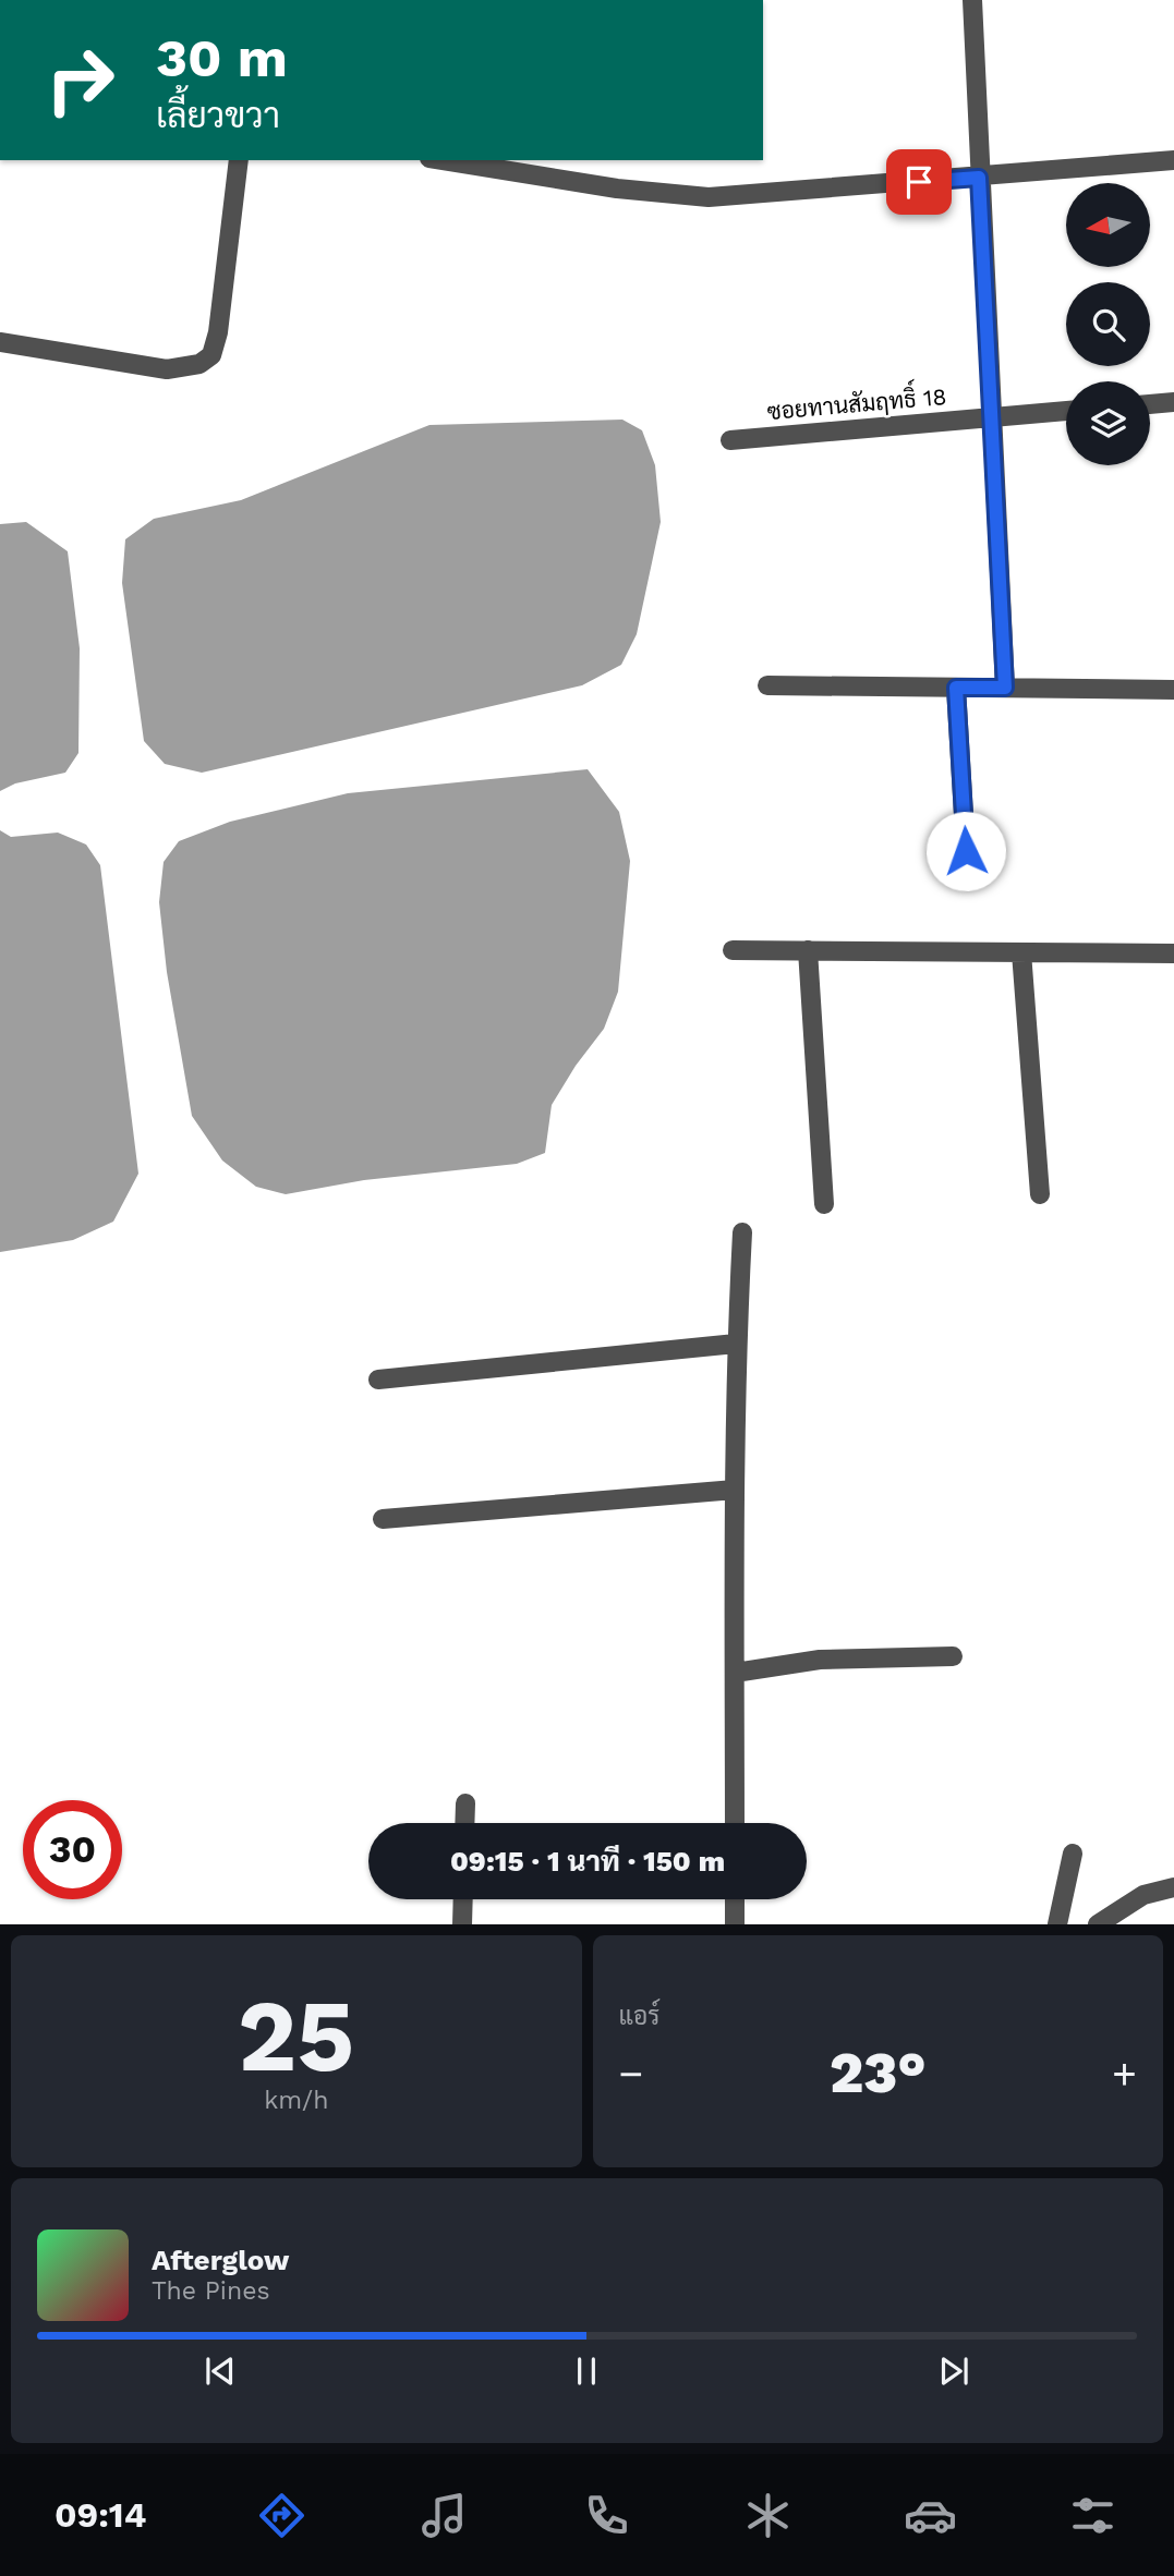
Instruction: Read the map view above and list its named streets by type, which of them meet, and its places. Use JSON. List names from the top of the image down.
{
  "streets": {
    "street": ["ซอยทานสัมฤทธิ์ 18"]
  },
  "north": "left",
  "page": {
    "turn": ["30 m", "เลี้ยวขวา"],
    "limit": "30",
    "trip": "09:15 · 1 นาที · 150 m",
    "tile": [
      ["25", "km/h"],
      "แอร์"
    ],
    "heat": ["−", "23°", "+"],
    "song": ["Afterglow", "The Pines"],
    "tabs": "09:14"
  }
}
